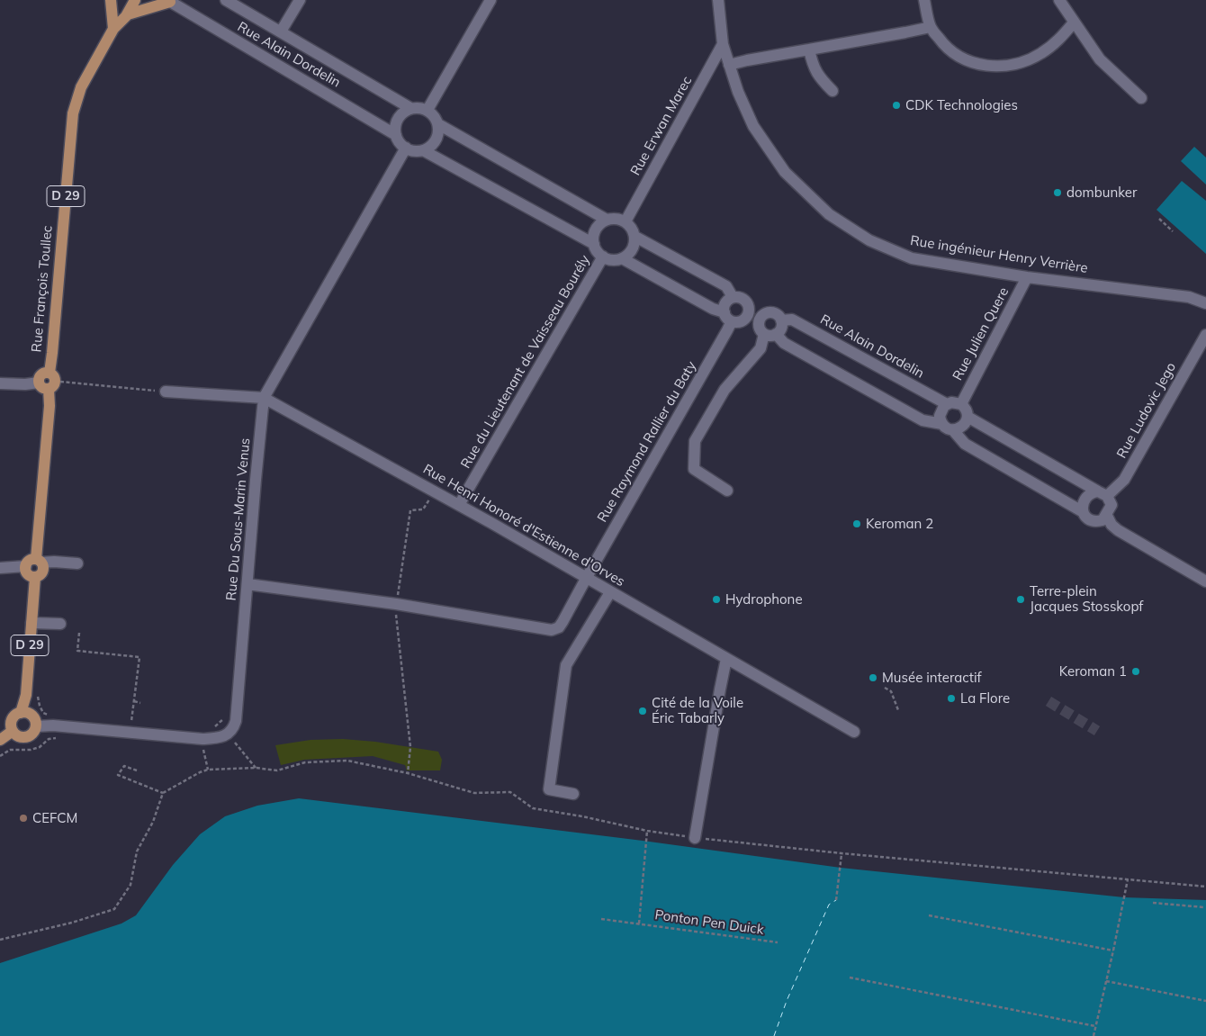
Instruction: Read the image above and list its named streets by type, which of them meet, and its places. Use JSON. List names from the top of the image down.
{
  "streets": {
    "main road": ["D 29", "Rue François Toullec"],
    "street": [
      "Rue Alain Dordelin",
      "Rue Erwan Marec",
      "Rue ingénieur Henry Verrière",
      "Rue Julien Quere",
      "Rue du Lieutenant de Vaisseau Bourély",
      "Rue Ludovic Jego",
      "Rue Raymond Rallier du Baty",
      "Rue Du Sous-Marin Venus",
      "Rue Henri Honoré d'Estienne d'Orves"
    ],
    "path": ["Ponton Pen Duick"]
  },
  "crossings": [
    ["Rue Alain Dordelin", "Rue Julien Quere"],
    ["Rue Alain Dordelin", "Rue Du Sous-Marin Venus"],
    ["Rue Erwan Marec", "Rue ingénieur Henry Verrière"],
    ["Rue Erwan Marec", "Rue du Lieutenant de Vaisseau Bourély"],
    ["Rue ingénieur Henry Verrière", "Rue Julien Quere"],
    ["Rue du Lieutenant de Vaisseau Bourély", "Rue Henri Honoré d'Estienne d'Orves"],
    ["Rue Raymond Rallier du Baty", "Rue Du Sous-Marin Venus"],
    ["Rue Raymond Rallier du Baty", "Rue Henri Honoré d'Estienne d'Orves"],
    ["Rue Du Sous-Marin Venus", "Rue Henri Honoré d'Estienne d'Orves"]
  ],
  "places": [
    "CDK Technologies",
    "dombunker",
    "Keroman 2",
    "Hydrophone",
    "Terre-plein Jacques Stosskopf",
    "Keroman 1",
    "Musée interactif",
    "La Flore",
    "Cité de la Voile Éric Tabarly",
    "CEFCM"
  ]
}
